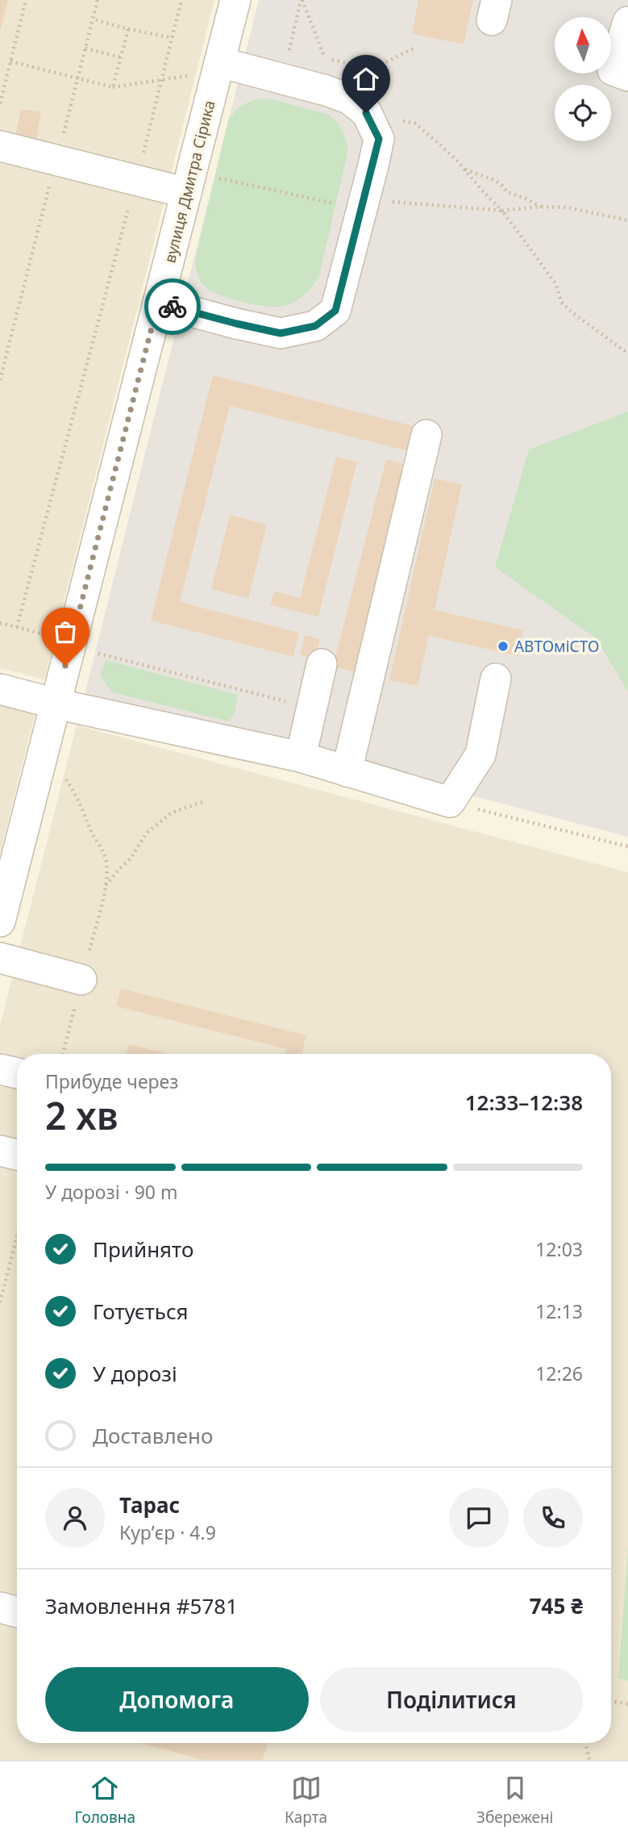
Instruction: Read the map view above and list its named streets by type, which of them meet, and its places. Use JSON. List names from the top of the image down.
{
  "streets": {
    "street": ["вулиця Дмитра Сірика"]
  },
  "places": ["АВТОміСТО"],
  "north": "top",
  "page": {
    "heading": ["2 хв", "Прибуде через", "12:33–12:38"],
    "panel": [
      "Тарас",
      "Кур’єр · 4.9",
      "Замовлення #5781",
      "745 ₴"
    ],
    "bar": "У дорозі · 90 m",
    "list": [
      ["Прийнято", "12:03"],
      ["Готується", "12:13"],
      ["У дорозі", "12:26"],
      "Доставлено"
    ],
    "buttons": ["Допомога", "Поділитися"],
    "tabs": ["Головна", "Карта", "Збережені"]
  }
}
